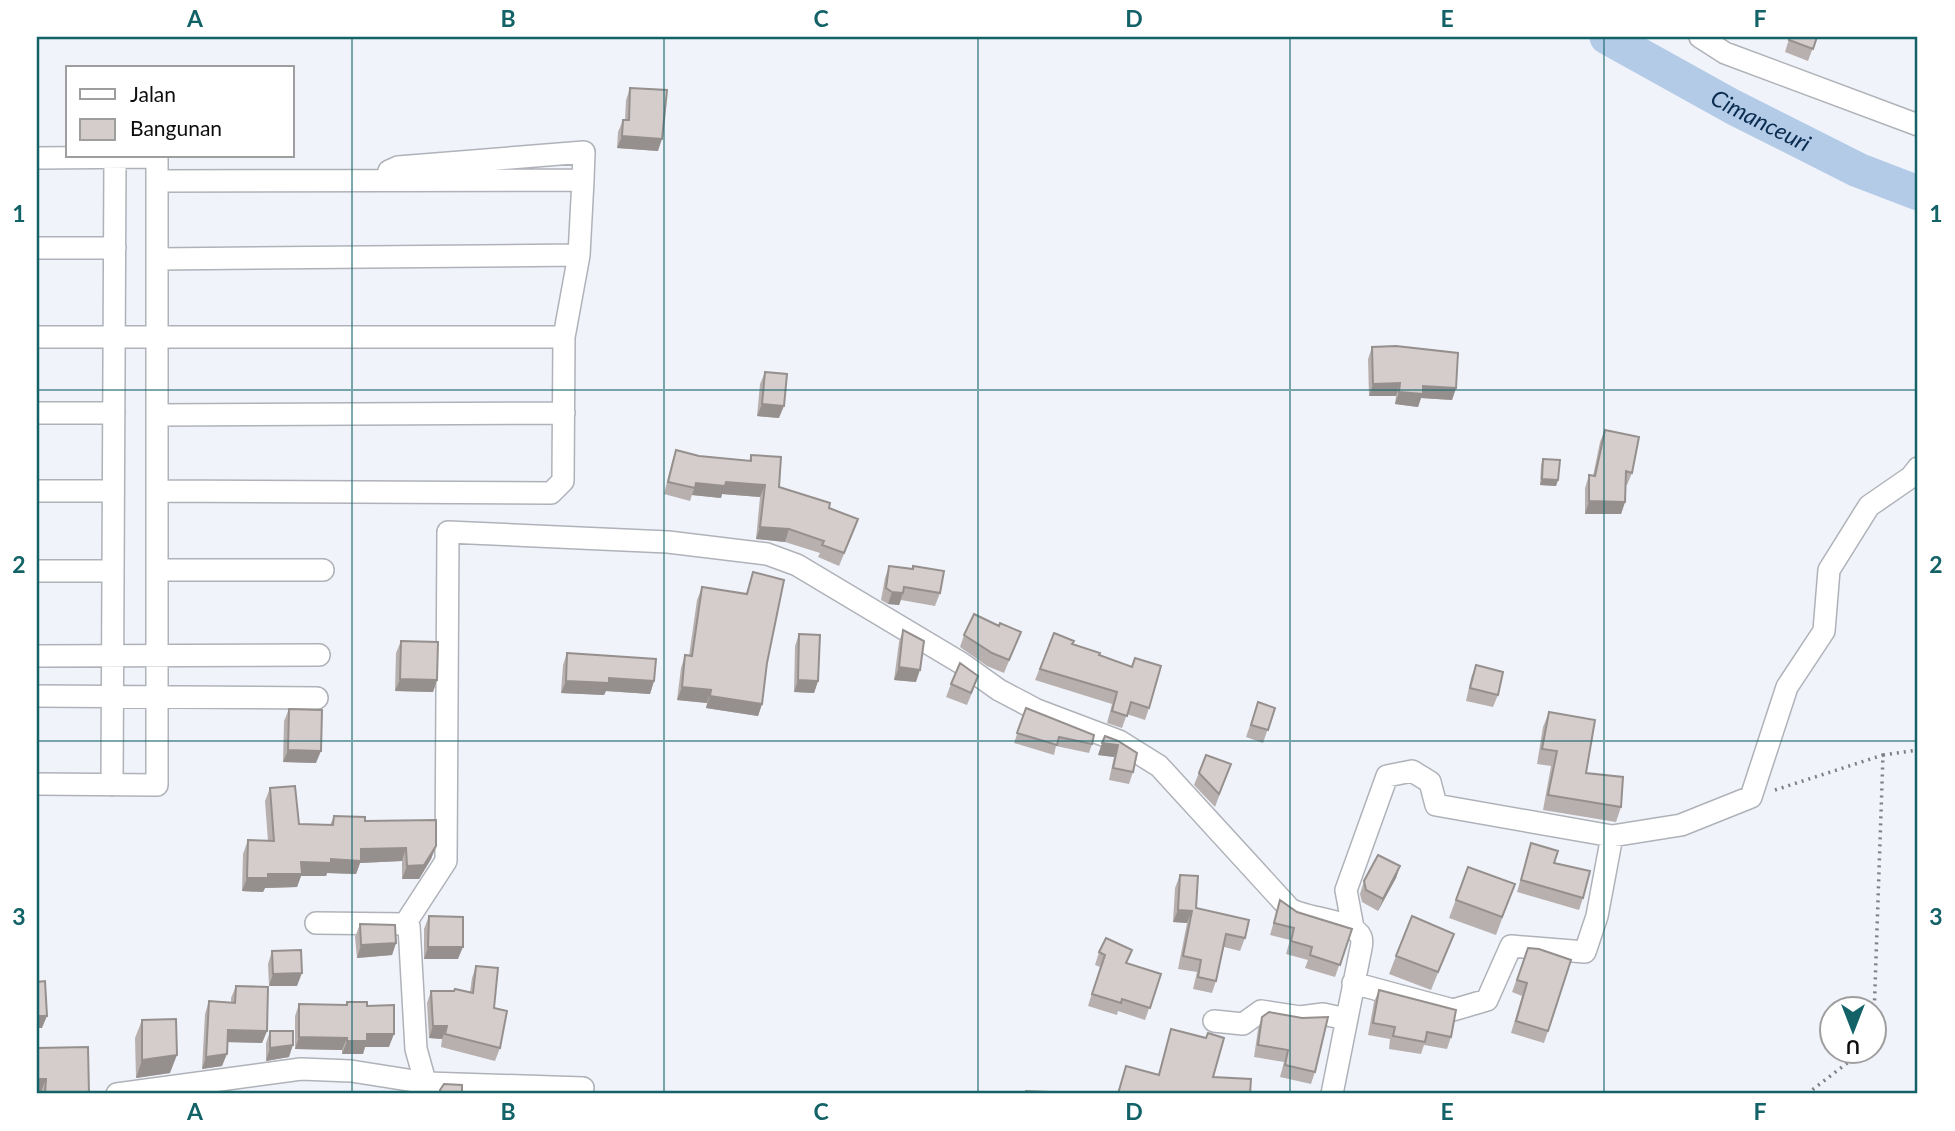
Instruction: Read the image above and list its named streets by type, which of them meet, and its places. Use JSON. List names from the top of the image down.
{
  "water": ["Cimanceuri"],
  "legend": ["Jalan", "Bangunan"],
  "north": "bottom",
  "grid": {
    "columns": [
      "A",
      "B",
      "C",
      "D",
      "E",
      "F"
    ],
    "rows": ["1", "2", "3"]
  }
}
